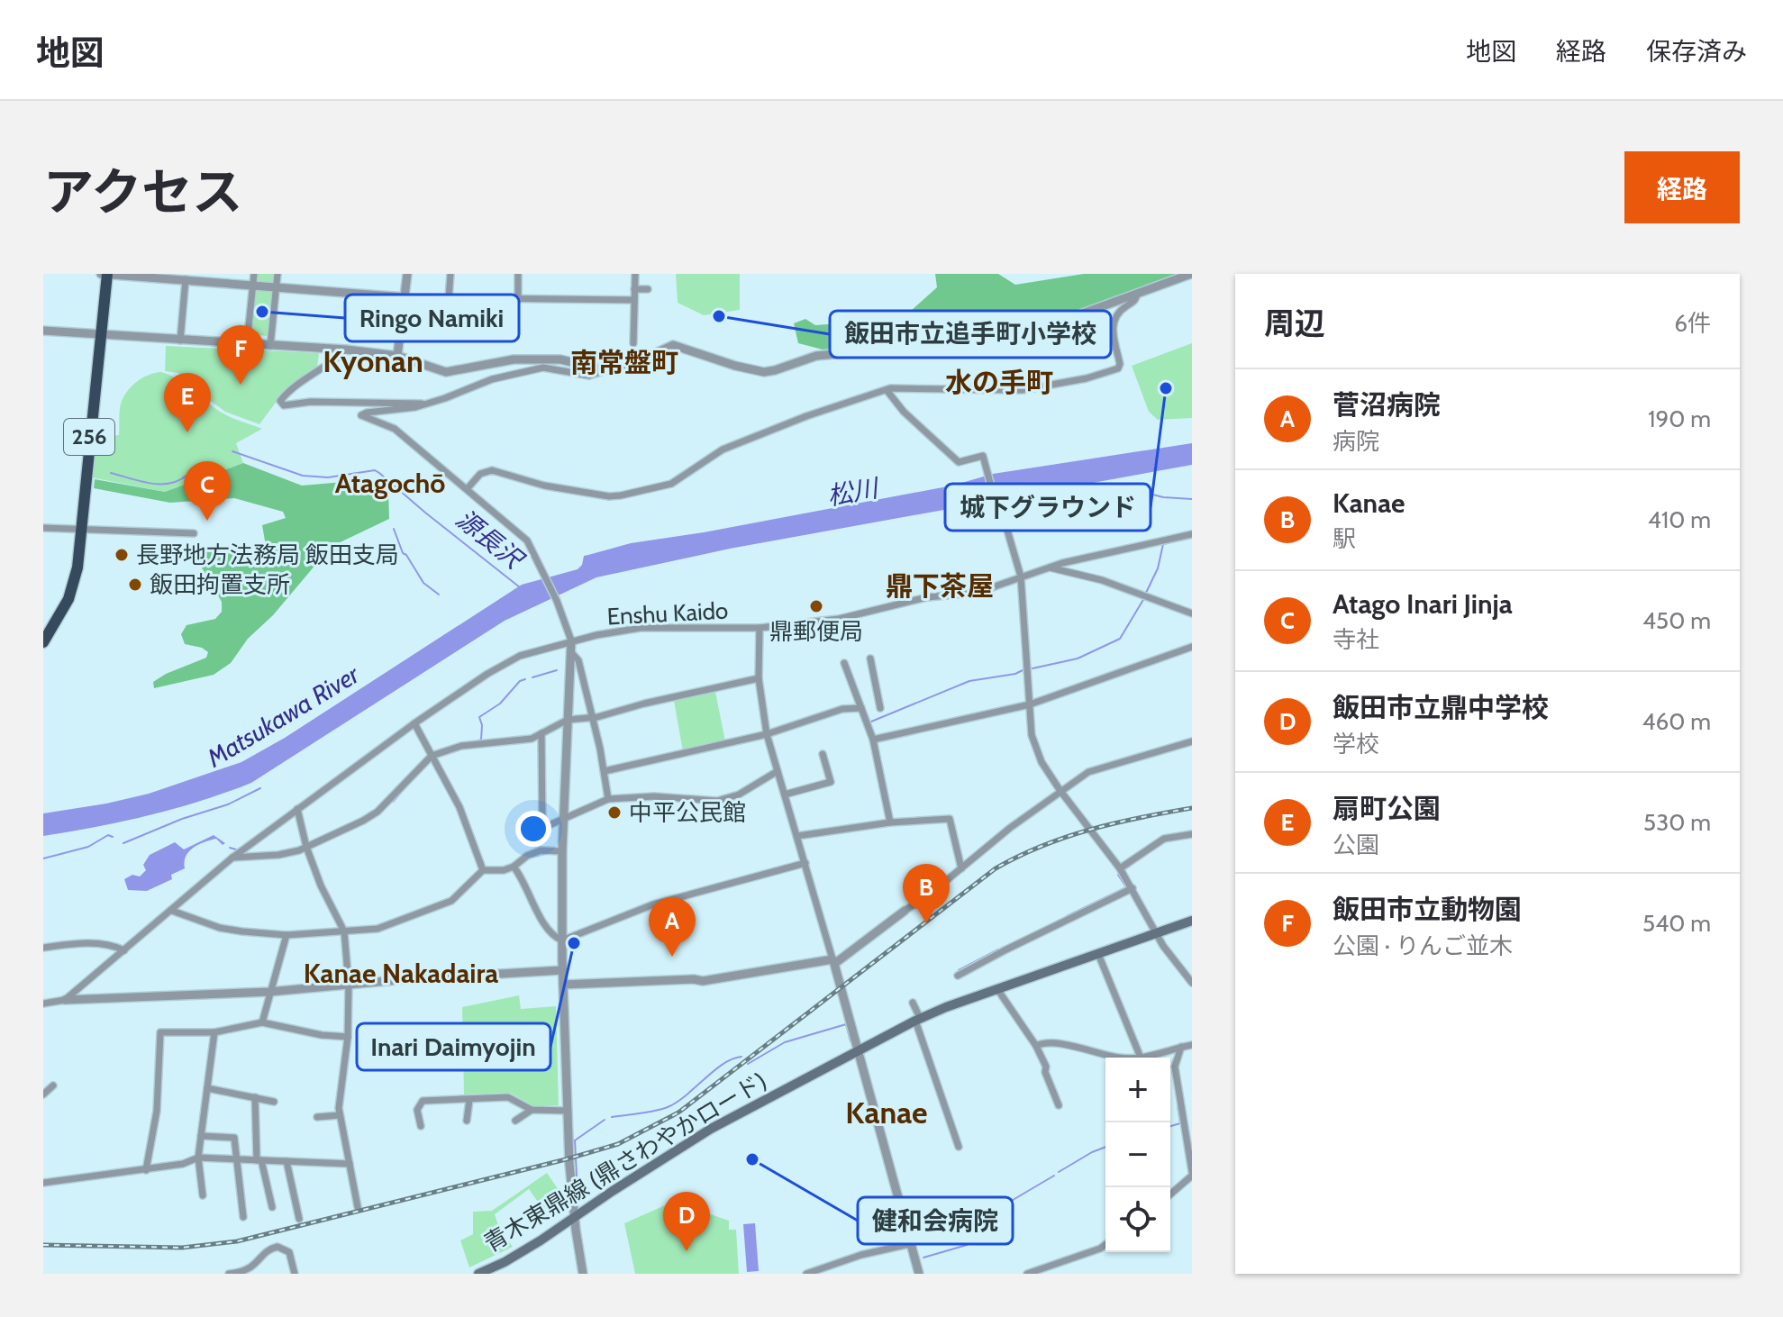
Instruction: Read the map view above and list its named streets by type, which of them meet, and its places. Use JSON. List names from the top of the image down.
{
  "streets": {
    "highway": ["256"],
    "main road": ["青木東鼎線 (鼎さわやかロード)"],
    "street": ["Enshu Kaido"]
  },
  "districts": [
    "Kyonan",
    "南常盤町",
    "水の手町",
    "Atagochō",
    "鼎下茶屋",
    "Kanae Nakadaira",
    "Kanae"
  ],
  "water": ["松川", "源長沢", "Matsukawa River"],
  "places": [
    "Ringo Namiki",
    "飯田市立追手町小学校",
    "城下グラウンド",
    "長野地方法務局 飯田支局",
    "飯田拘置支所",
    "鼎郵便局",
    "中平公民館",
    "Inari Daimyojin",
    "健和会病院"
  ],
  "page": {
    "header": "地図",
    "nav": ["地図", "経路", "保存済み"],
    "title": "アクセス",
    "buttons": "経路",
    "heading": ["周辺", "6件"],
    "pins": [
      "F",
      "E",
      "C",
      "B",
      "A",
      "D"
    ],
    "list": [
      {
        "mark": "A",
        "name": "菅沼病院",
        "note": "病院",
        "value": "190 m"
      },
      {
        "mark": "B",
        "name": "Kanae",
        "note": "駅",
        "value": "410 m"
      },
      {
        "mark": "C",
        "name": "Atago Inari Jinja",
        "note": "寺社",
        "value": "450 m"
      },
      {
        "mark": "D",
        "name": "飯田市立鼎中学校",
        "note": "学校",
        "value": "460 m"
      },
      {
        "mark": "E",
        "name": "扇町公園",
        "note": "公園",
        "value": "530 m"
      },
      {
        "mark": "F",
        "name": "飯田市立動物園",
        "note": "公園 · りんご並木",
        "value": "540 m"
      }
    ],
    "map_buttons": ["+", "−"]
  }
}
